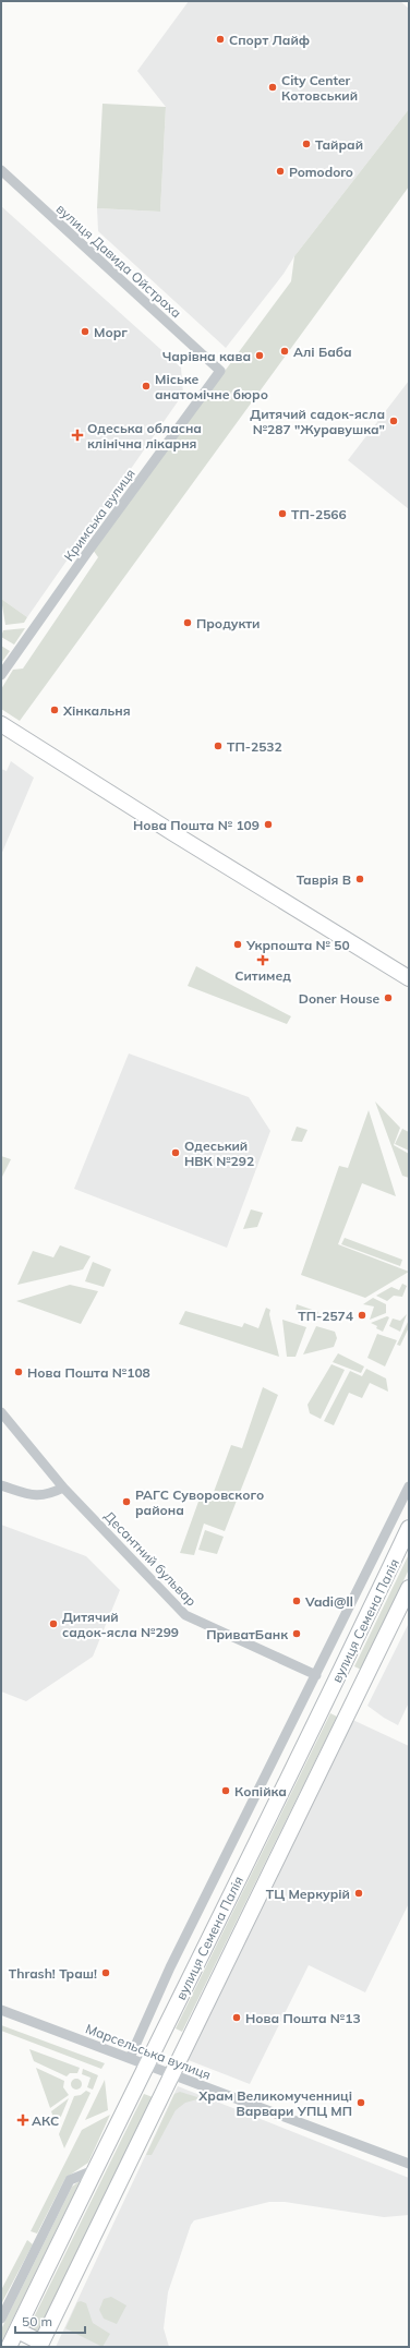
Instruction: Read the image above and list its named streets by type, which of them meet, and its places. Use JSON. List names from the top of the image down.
{
  "streets": {
    "highway": ["вулиця Семена Палія"],
    "street": [
      "вулиця Давида Ойстраха",
      "Кримська вулиця",
      "Десантний бульвар",
      "Марсельська вулиця"
    ]
  },
  "crossings": [
    ["вулиця Давида Ойстраха", "Кримська вулиця"],
    ["вулиця Семена Палія", "Марсельська вулиця"]
  ],
  "places": {
    "other": [
      "Спорт Лайф",
      "City Center Котовський",
      "Тайрай",
      "Pomodoro",
      "Морг",
      "Алі Баба",
      "Чарівна кава",
      "Міське анатомічне бюро",
      "Дитячий садок-ясла №287 \"Журавушка\"",
      "ТП-2566",
      "Продукти",
      "Хінкальня",
      "ТП-2532",
      "Нова Пошта № 109",
      "Таврія В",
      "Укрпошта № 50",
      "Doner House",
      "Одеський НВК №292",
      "ТП-2574",
      "Нова Пошта №108",
      "РАГС Суворовского района",
      "Vadi@ll",
      "Дитячий садок-ясла №299",
      "ПриватБанк",
      "Копійка",
      "ТЦ Меркурій",
      "Thrash! Траш!",
      "Нова Пошта №13",
      "Храм Великомученниці Варвари УПЦ МП"
    ],
    "health": ["Одеська обласна клінічна лікарня", "Ситимед", "АКС"]
  },
  "scale_bar": "50 m"
}
